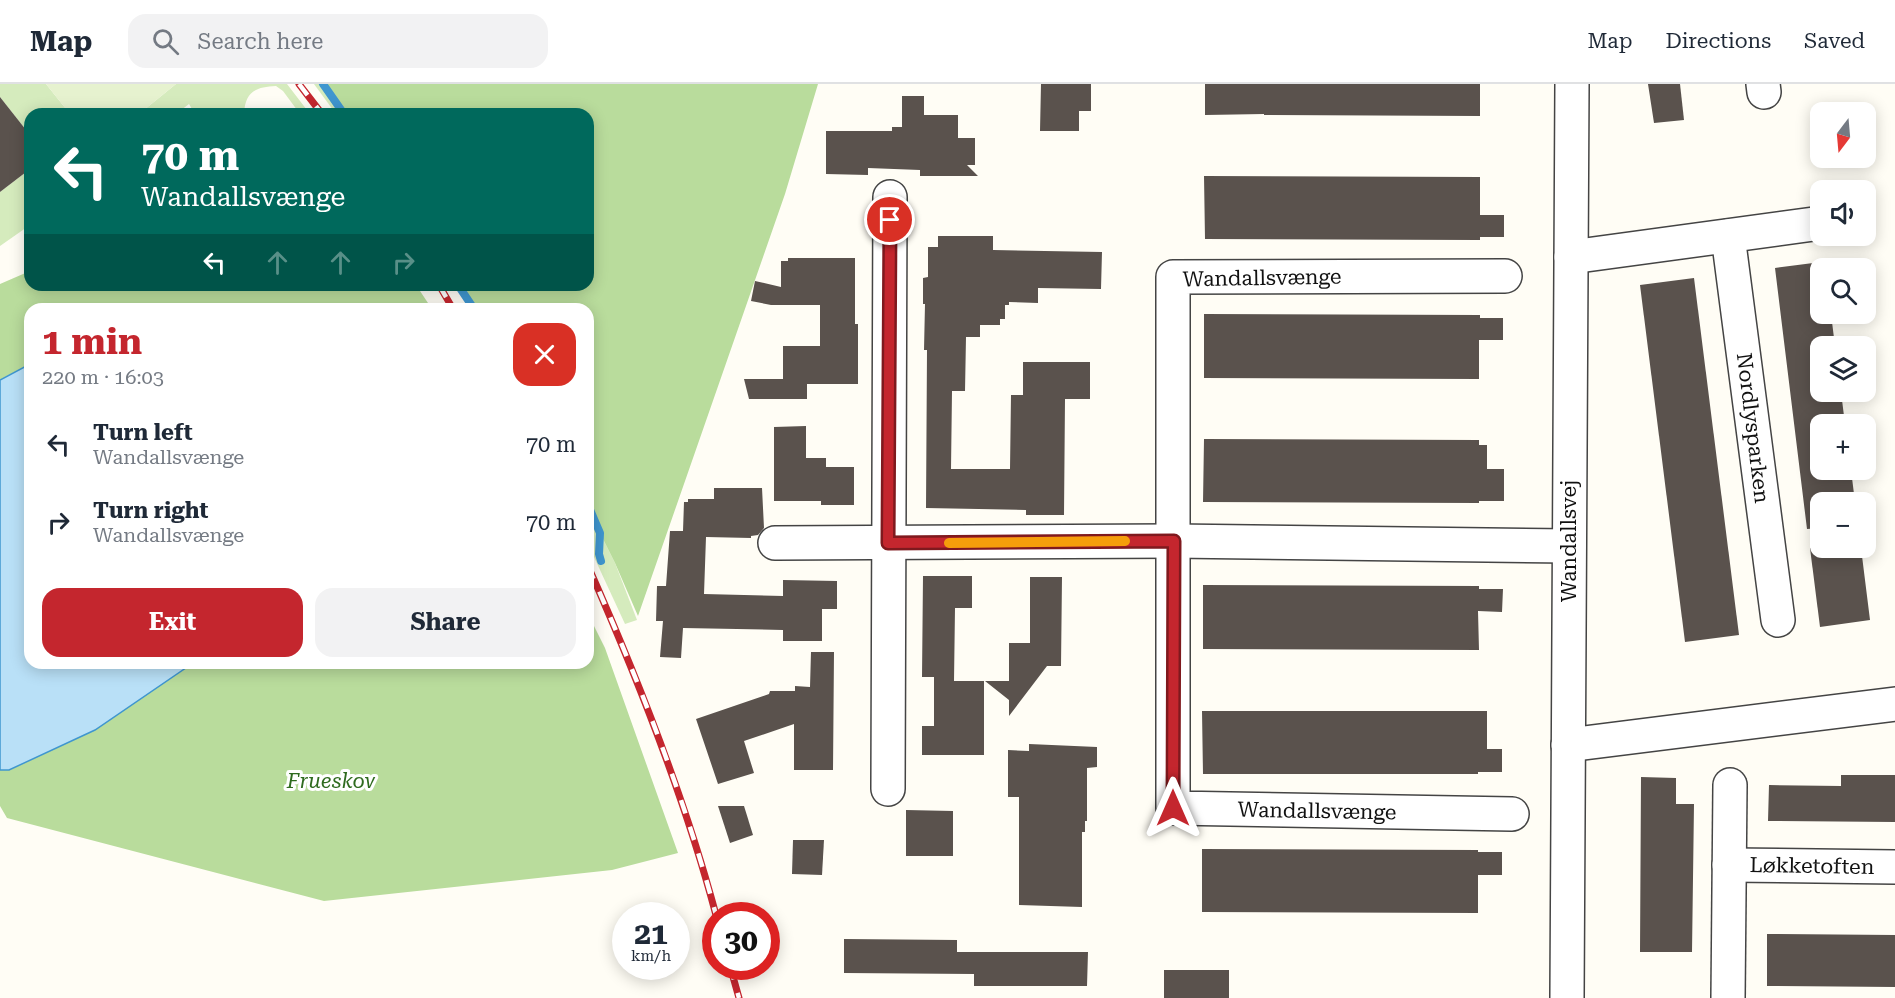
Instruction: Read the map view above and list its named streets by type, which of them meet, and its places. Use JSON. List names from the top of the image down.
{
  "streets": {
    "street": [
      "Wandallsvænge",
      "Nordlysparken",
      "Wandallsvej",
      "Løkketoften"
    ]
  },
  "parks": ["Frueskov"],
  "north": "bottom",
  "page": {
    "header": "Map",
    "search": "Search here",
    "nav": ["Map", "Directions", "Saved"],
    "map_buttons": ["+", "−"],
    "turn": ["70 m", "Wandallsvænge"],
    "heading": ["1 min", "220 m · 16:03"],
    "list": [
      {
        "name": "Turn left",
        "note": "Wandallsvænge",
        "value": "70 m"
      },
      {
        "name": "Turn right",
        "note": "Wandallsvænge",
        "value": "70 m"
      }
    ],
    "buttons": ["Exit", "Share"],
    "speed": "21 km/h",
    "limit": "30"
  }
}
